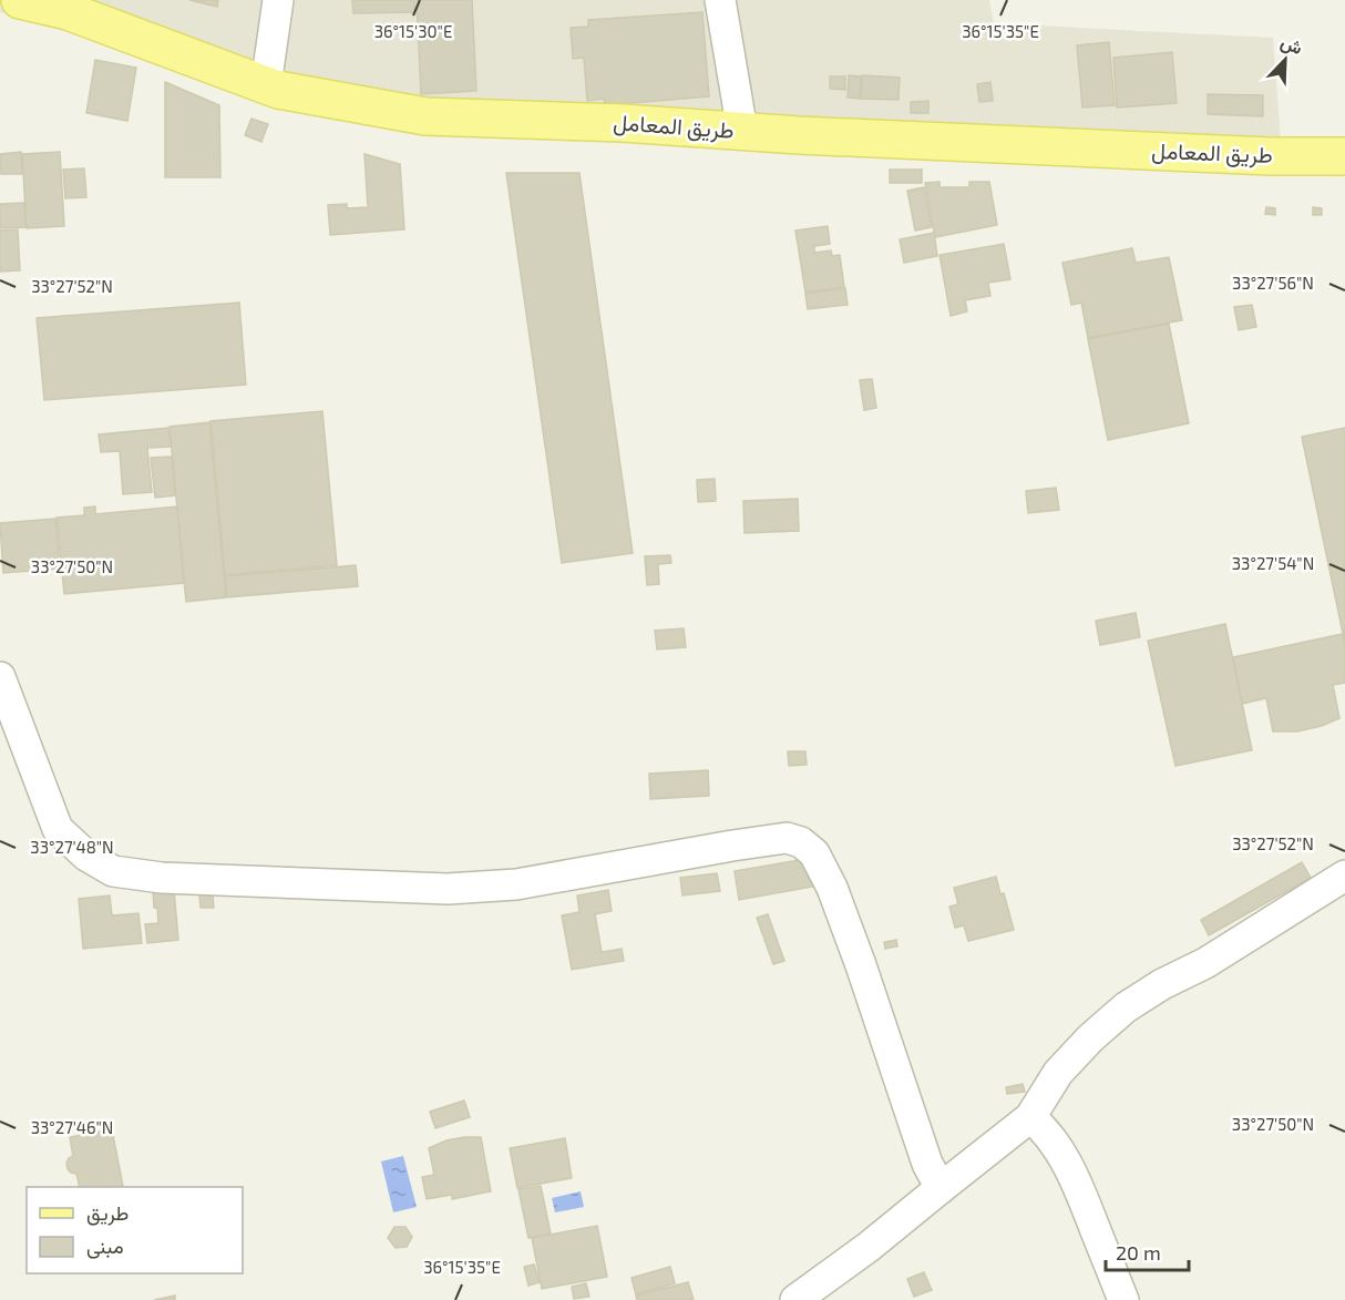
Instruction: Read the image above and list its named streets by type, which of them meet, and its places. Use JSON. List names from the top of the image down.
{
  "streets": {
    "main road": ["طريق المعامل"]
  },
  "legend": ["طريق", "مبنى"],
  "scale_bar": "20 m",
  "north": "top right",
  "coordinates": [
    "36°15'30\"E",
    "36°15'35\"E",
    "33°27'56\"N",
    "33°27'52\"N",
    "33°27'54\"N",
    "33°27'50\"N",
    "33°27'48\"N",
    "33°27'46\"N"
  ]
}
